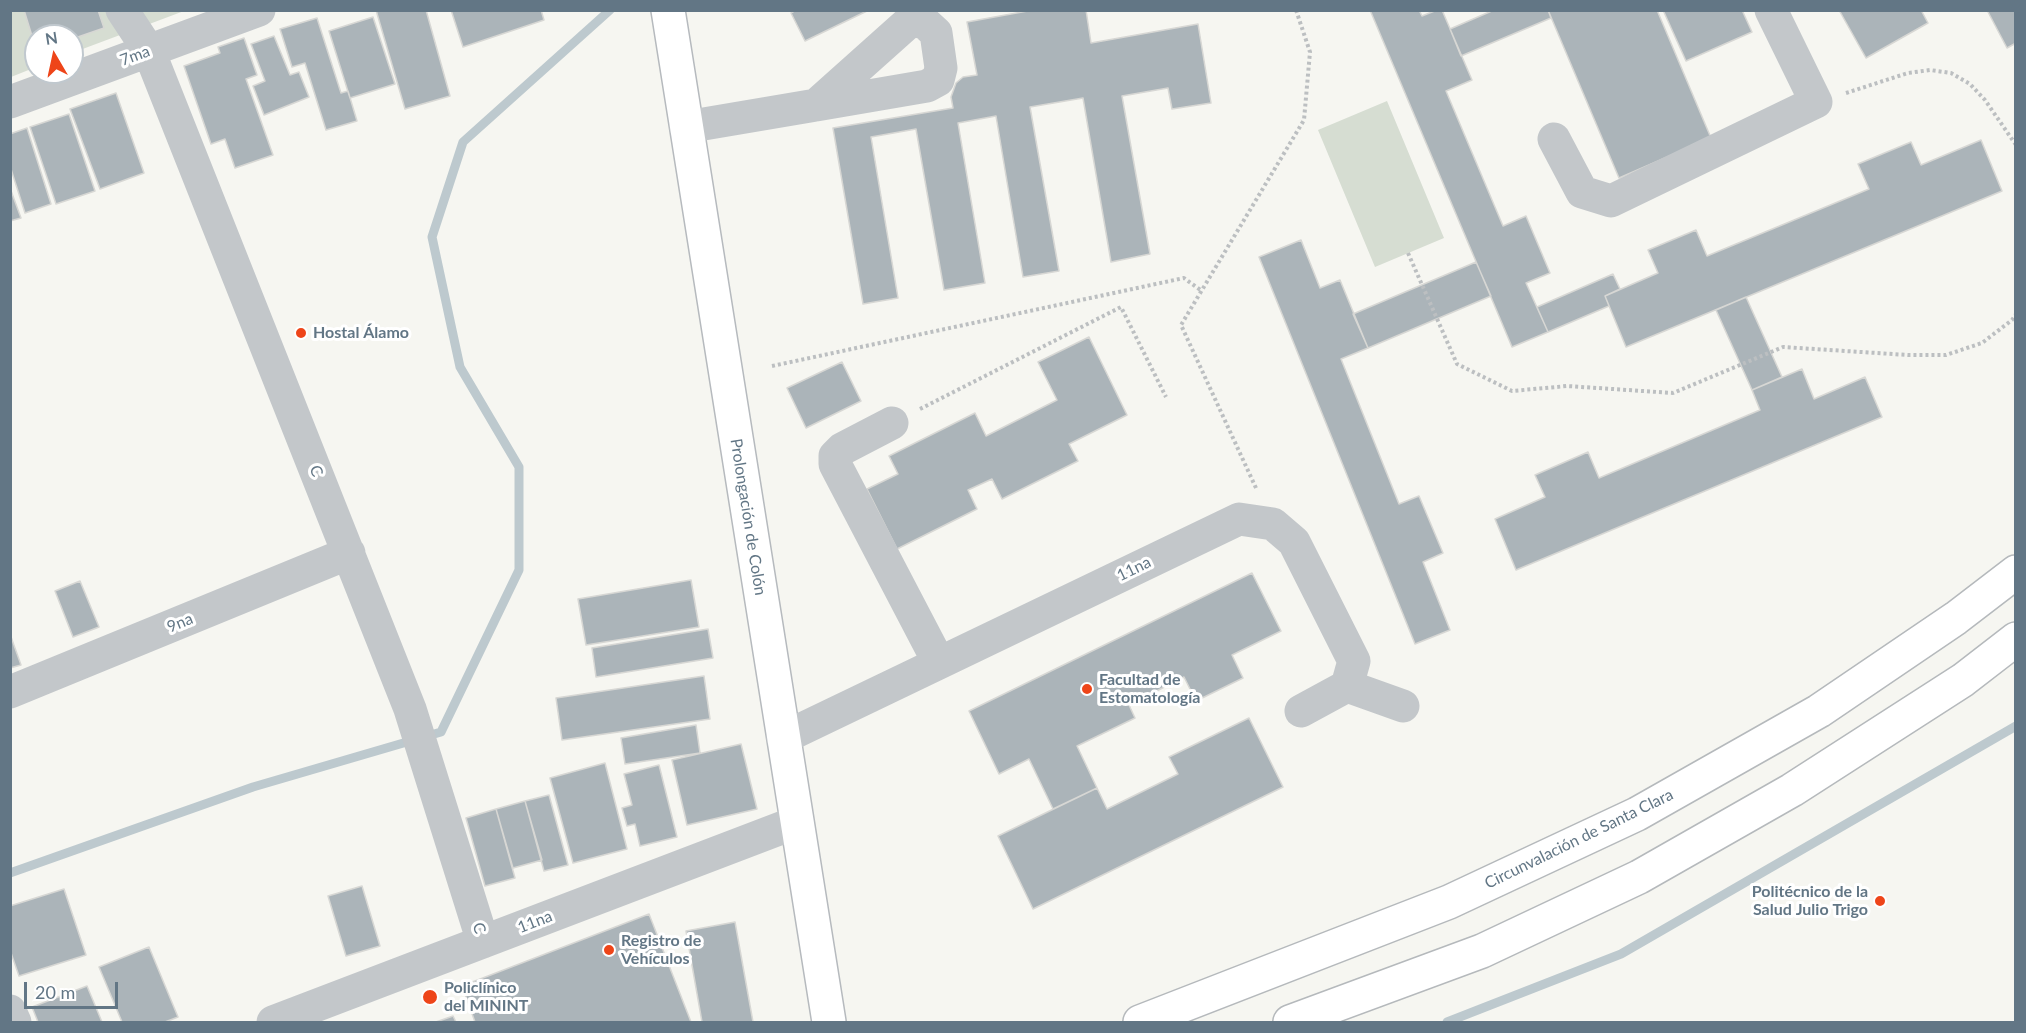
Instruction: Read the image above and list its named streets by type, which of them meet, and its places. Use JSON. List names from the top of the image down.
{
  "streets": {
    "main road": ["Prolongación de Colón", "Circunvalación de Santa Clara"],
    "street": [
      "7ma",
      "C",
      "11na",
      "9na"
    ]
  },
  "crossings": [
    ["7ma", "C"],
    ["C", "11na"],
    ["C", "9na"],
    ["Prolongación de Colón", "11na"]
  ],
  "places": [
    "Hostal Álamo",
    "Facultad de Estomatología",
    "Politécnico de la Salud Julio Trigo",
    "Registro de Vehículos",
    "Policlínico del MININT"
  ],
  "scale_bar": "20 m",
  "north": "top"
}
